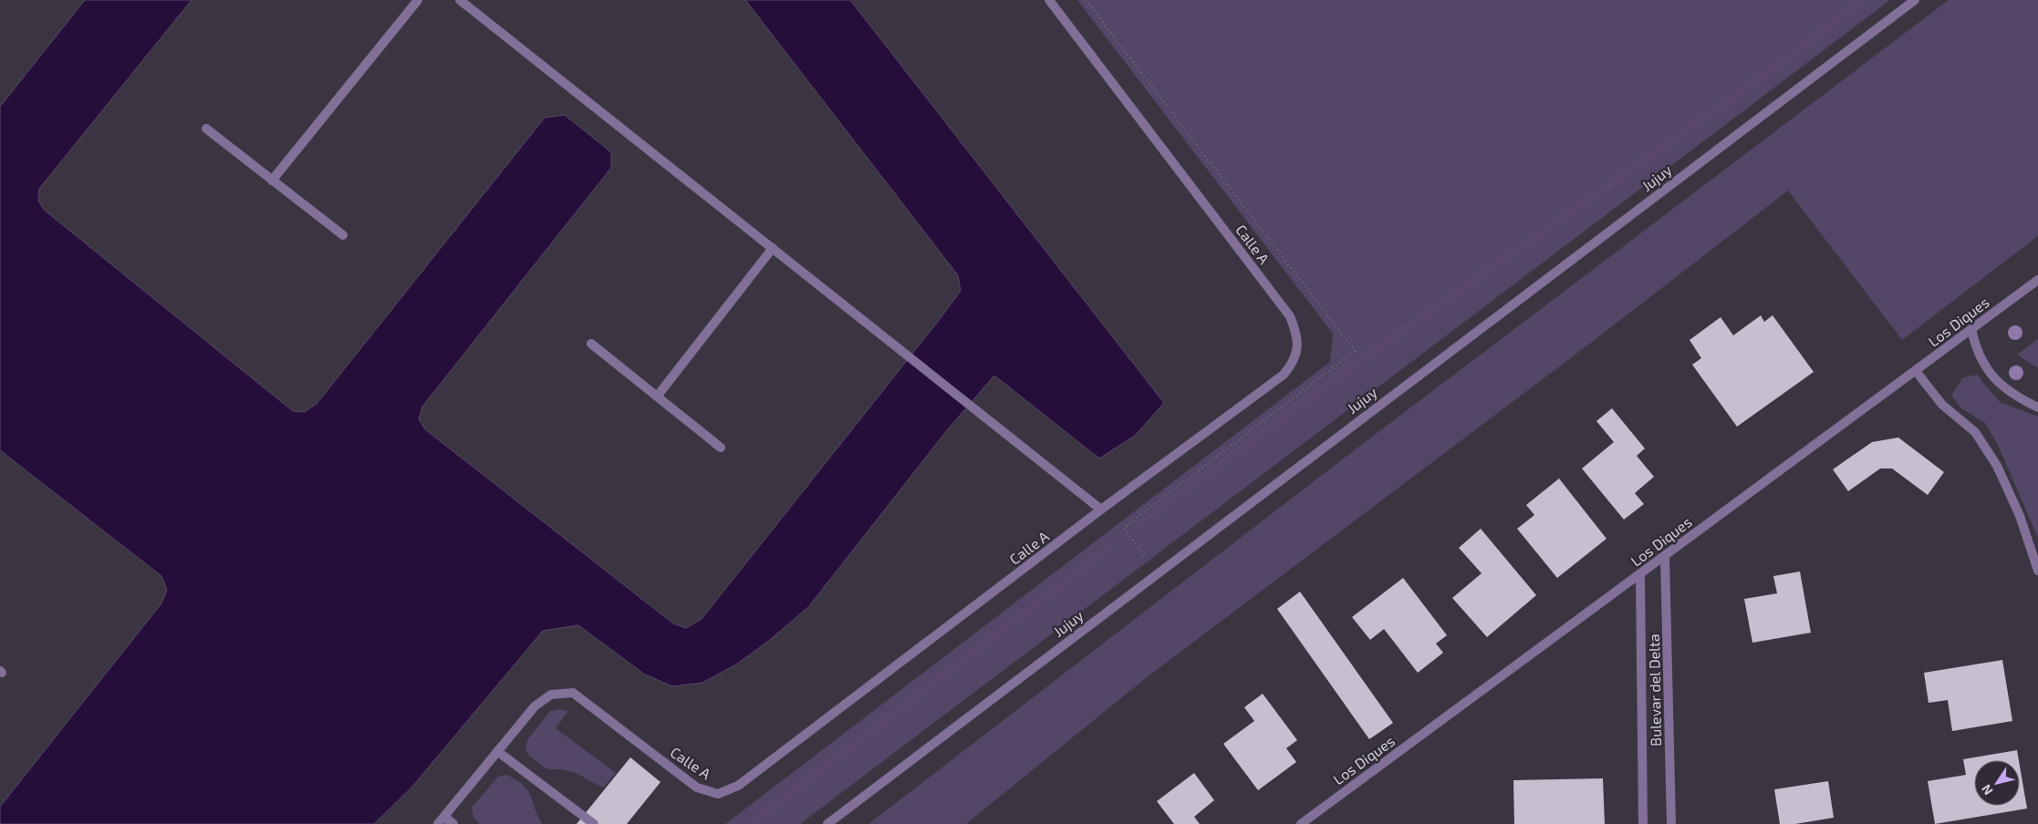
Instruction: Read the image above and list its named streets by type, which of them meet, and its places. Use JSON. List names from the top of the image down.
{
  "streets": {
    "street": [
      "Jujuy",
      "Calle A",
      "Los Diques",
      "Bulevar del Delta"
    ]
  },
  "crossings": [
    ["Los Diques", "Bulevar del Delta"]
  ],
  "north": "bottom left"
}
